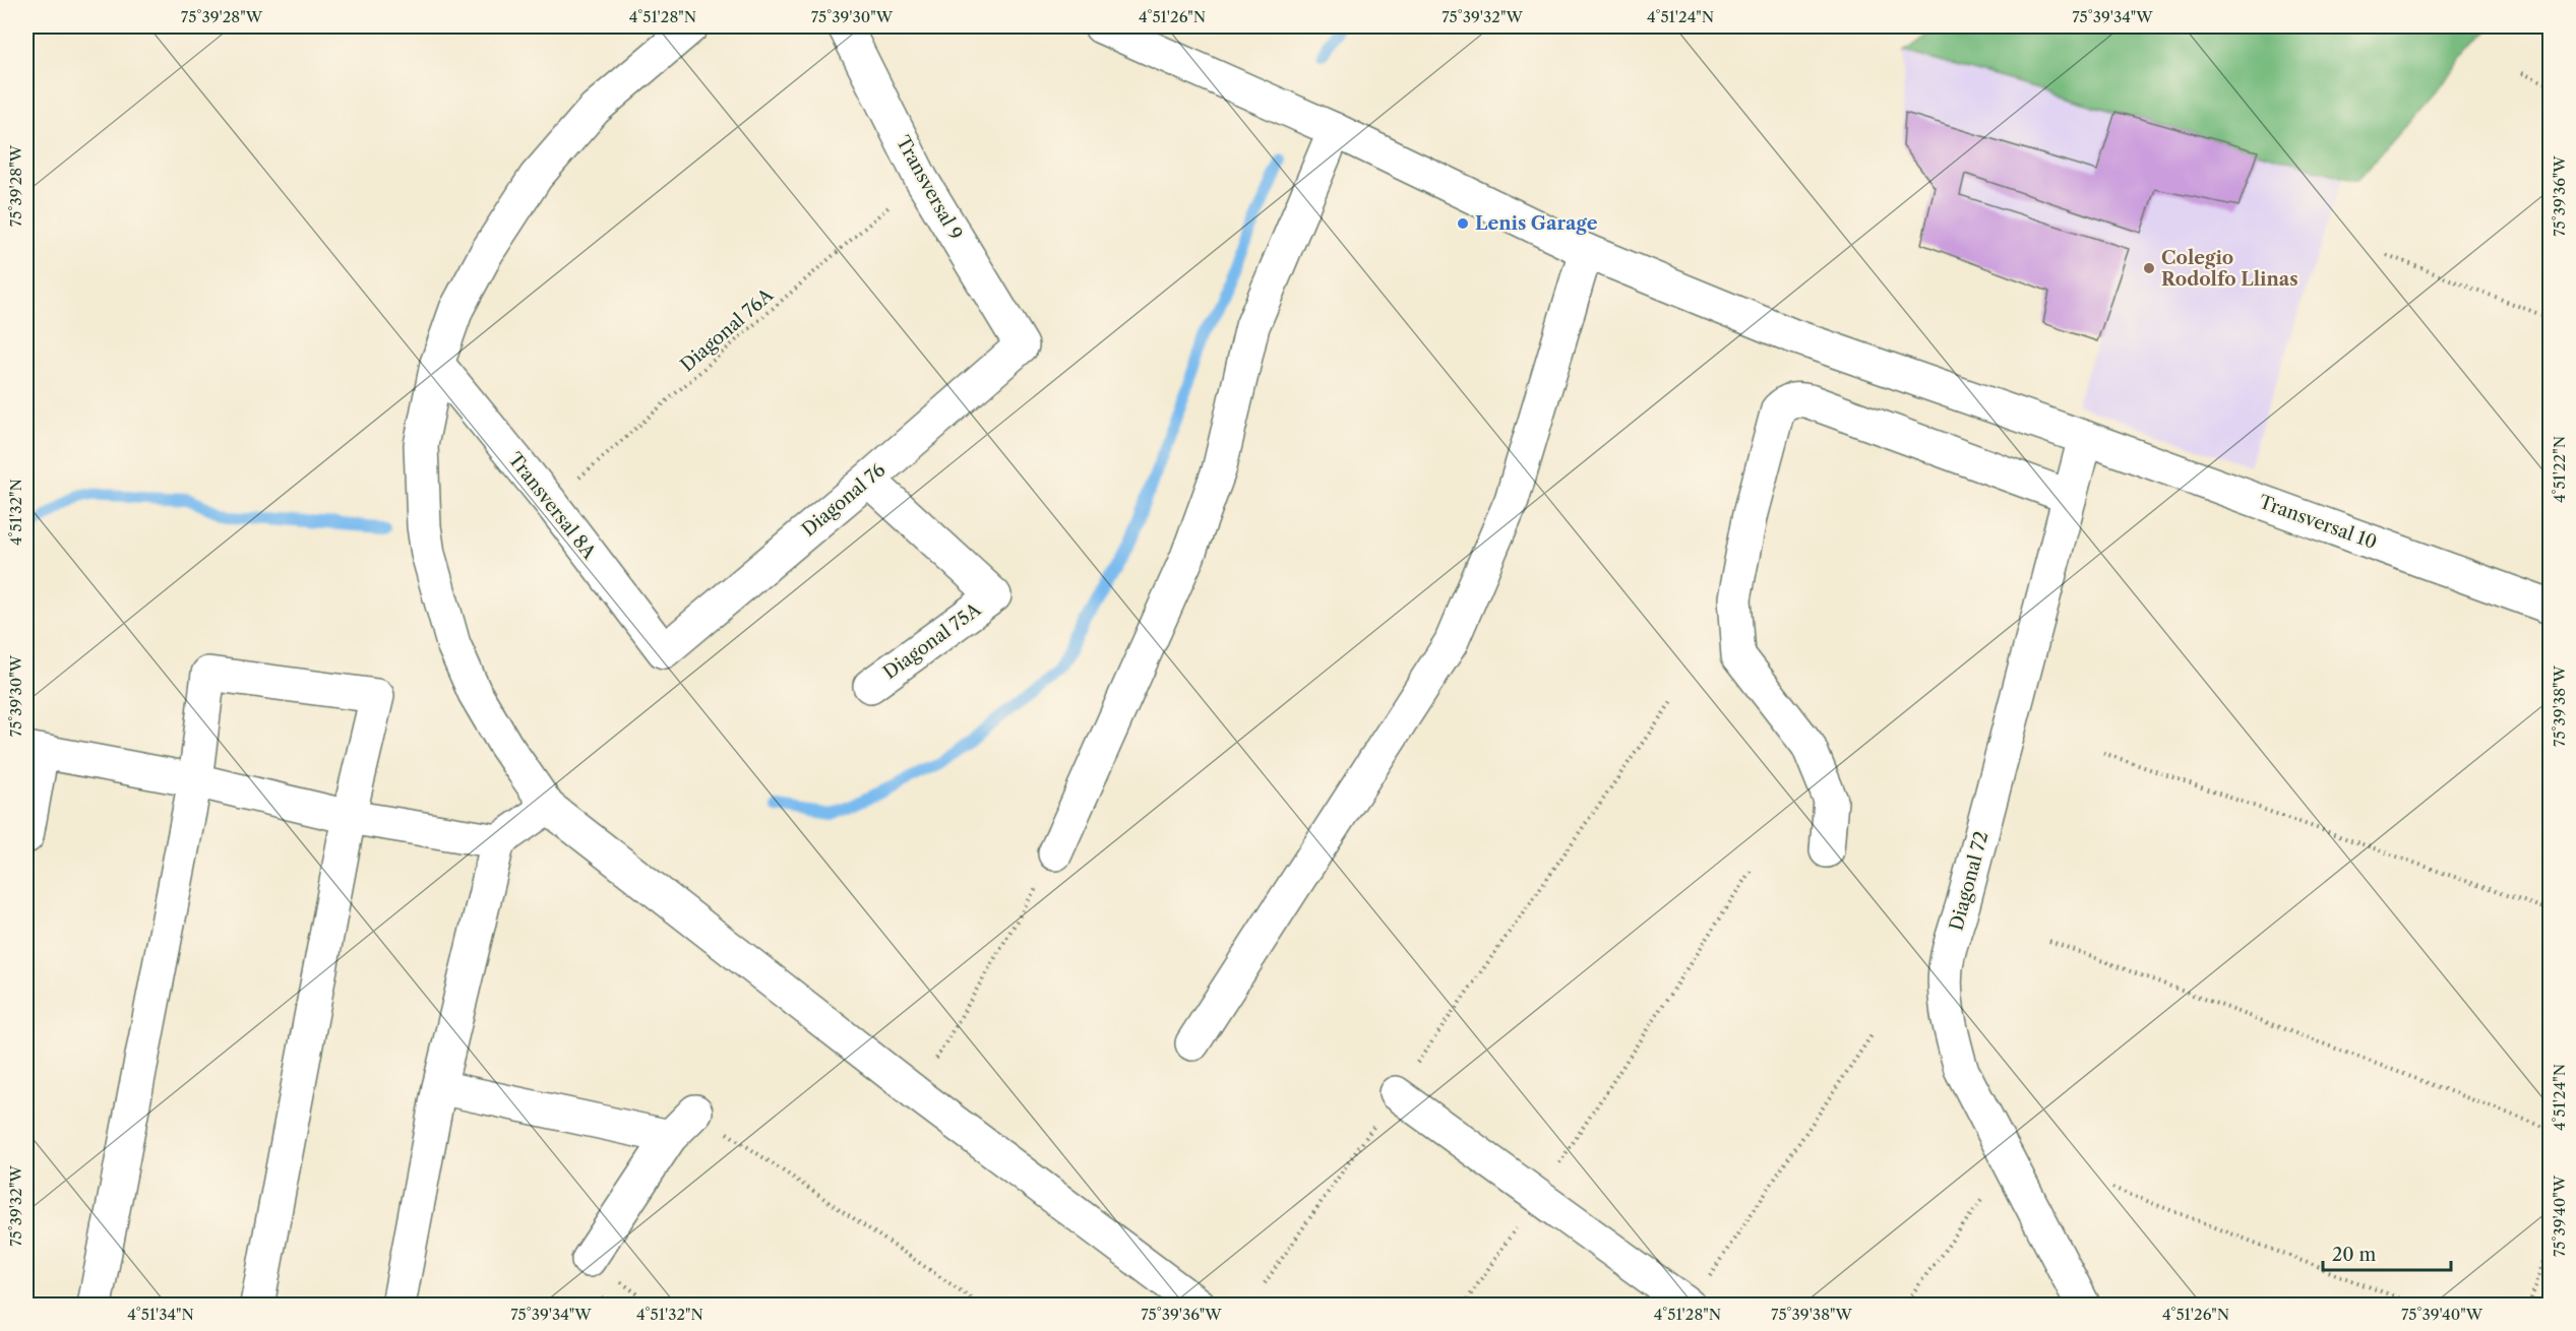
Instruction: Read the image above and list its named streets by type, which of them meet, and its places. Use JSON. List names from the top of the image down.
{
  "streets": {
    "street": [
      "Transversal 9",
      "Diagonal 76",
      "Transversal 8A",
      "Transversal 10",
      "Diagonal 75A",
      "Diagonal 72"
    ],
    "path": ["Diagonal 76A"]
  },
  "crossings": [
    ["Transversal 9", "Diagonal 76A"],
    ["Transversal 9", "Diagonal 76"],
    ["Diagonal 76A", "Transversal 8A"],
    ["Diagonal 76", "Transversal 8A"],
    ["Diagonal 76", "Diagonal 75A"],
    ["Transversal 10", "Diagonal 72"]
  ],
  "places": ["Lenis Garage", "Colegio Rodolfo Llinas"],
  "scale_bar": "20 m",
  "coordinates": [
    "75°39'28\"W",
    "4°51'28\"N",
    "75°39'30\"W",
    "4°51'26\"N",
    "75°39'32\"W",
    "4°51'24\"N",
    "75°39'34\"W",
    "75°39'36\"W",
    "4°51'22\"N",
    "4°51'32\"N",
    "75°39'38\"W",
    "75°39'40\"W",
    "4°51'34\"N"
  ]
}
